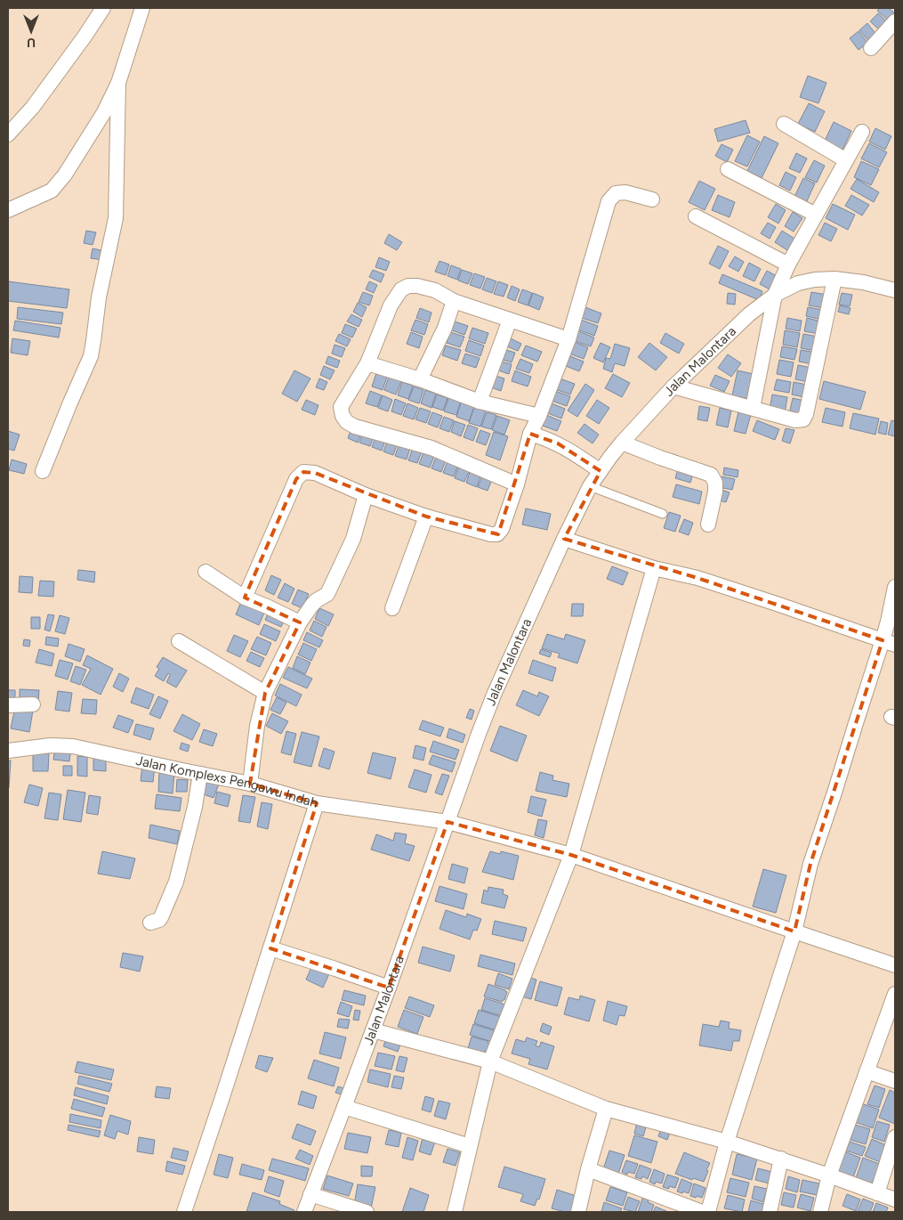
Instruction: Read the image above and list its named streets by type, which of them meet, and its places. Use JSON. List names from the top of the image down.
{
  "streets": {
    "street": ["Jalan Malontara", "Jalan Komplexs Pengawu Indah"]
  },
  "crossings": [
    ["Jalan Malontara", "Jalan Komplexs Pengawu Indah"]
  ],
  "north": "bottom"
}
